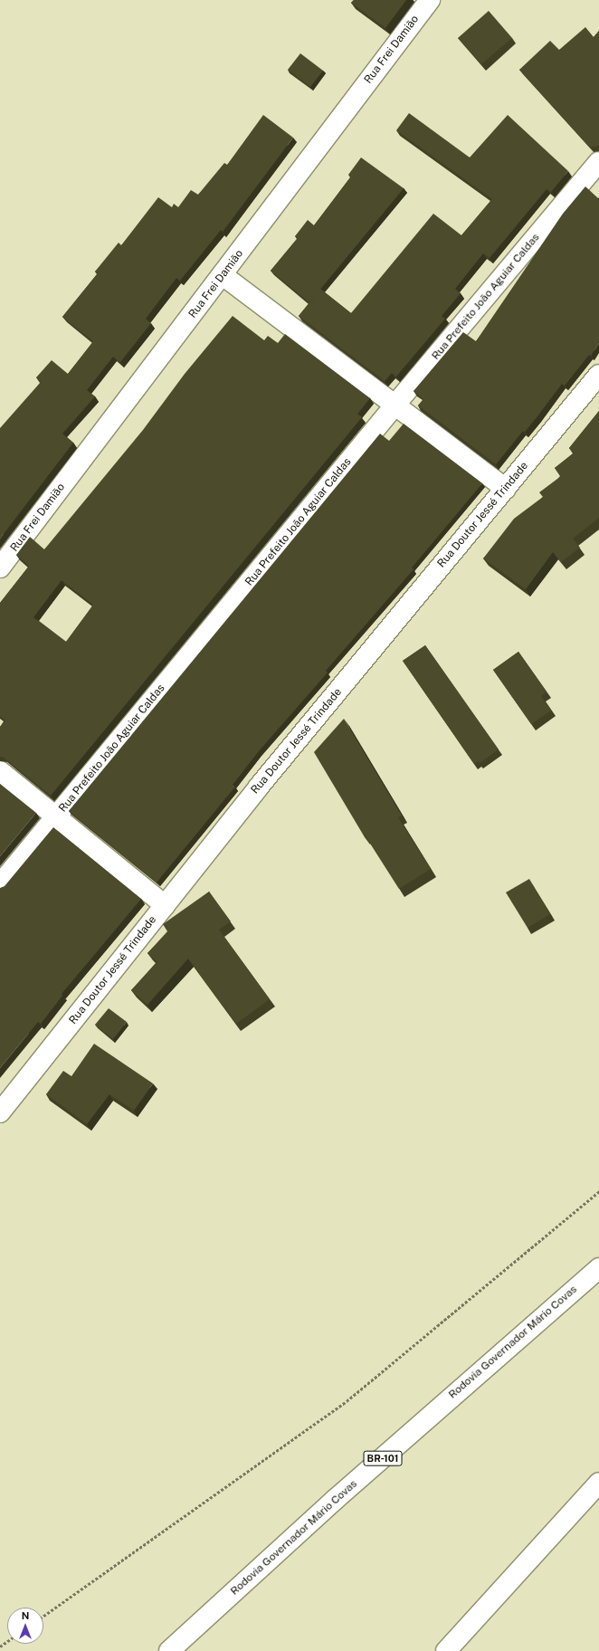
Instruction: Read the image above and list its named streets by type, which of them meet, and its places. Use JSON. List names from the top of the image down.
{
  "streets": {
    "main road": [
      "Rua Frei Damião",
      "Rua Prefeito João Aguiar Caldas",
      "Rua Doutor Jessé Trindade",
      "Rodovia Governador Mário Covas",
      "BR-101"
    ]
  },
  "north": "top"
}
